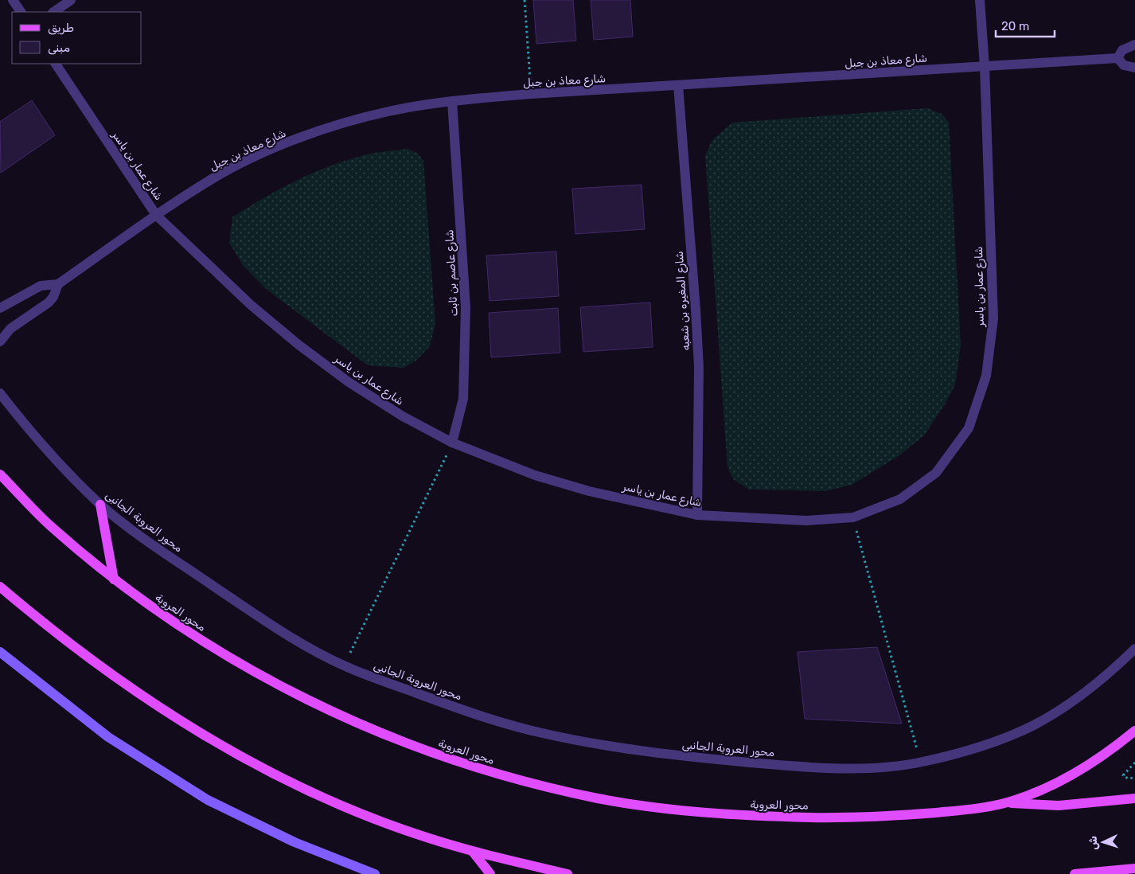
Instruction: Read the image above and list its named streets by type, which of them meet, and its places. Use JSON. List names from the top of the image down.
{
  "streets": {
    "main road": ["محور العروبة"],
    "street": [
      "شارع معاذ بن جبل",
      "شارع عمار بن ياسر",
      "شارع عاصم بن ثابت",
      "شارع المغيره بن شعبه",
      "محور العروبة الجانبى"
    ]
  },
  "crossings": [
    ["شارع معاذ بن جبل", "شارع عمار بن ياسر"],
    ["شارع معاذ بن جبل", "شارع عاصم بن ثابت"],
    ["شارع معاذ بن جبل", "شارع المغيره بن شعبه"],
    ["شارع عمار بن ياسر", "شارع عاصم بن ثابت"],
    ["شارع عمار بن ياسر", "شارع المغيره بن شعبه"]
  ],
  "legend": ["طريق", "مبنى"],
  "scale_bar": "20 m",
  "north": "left"
}
